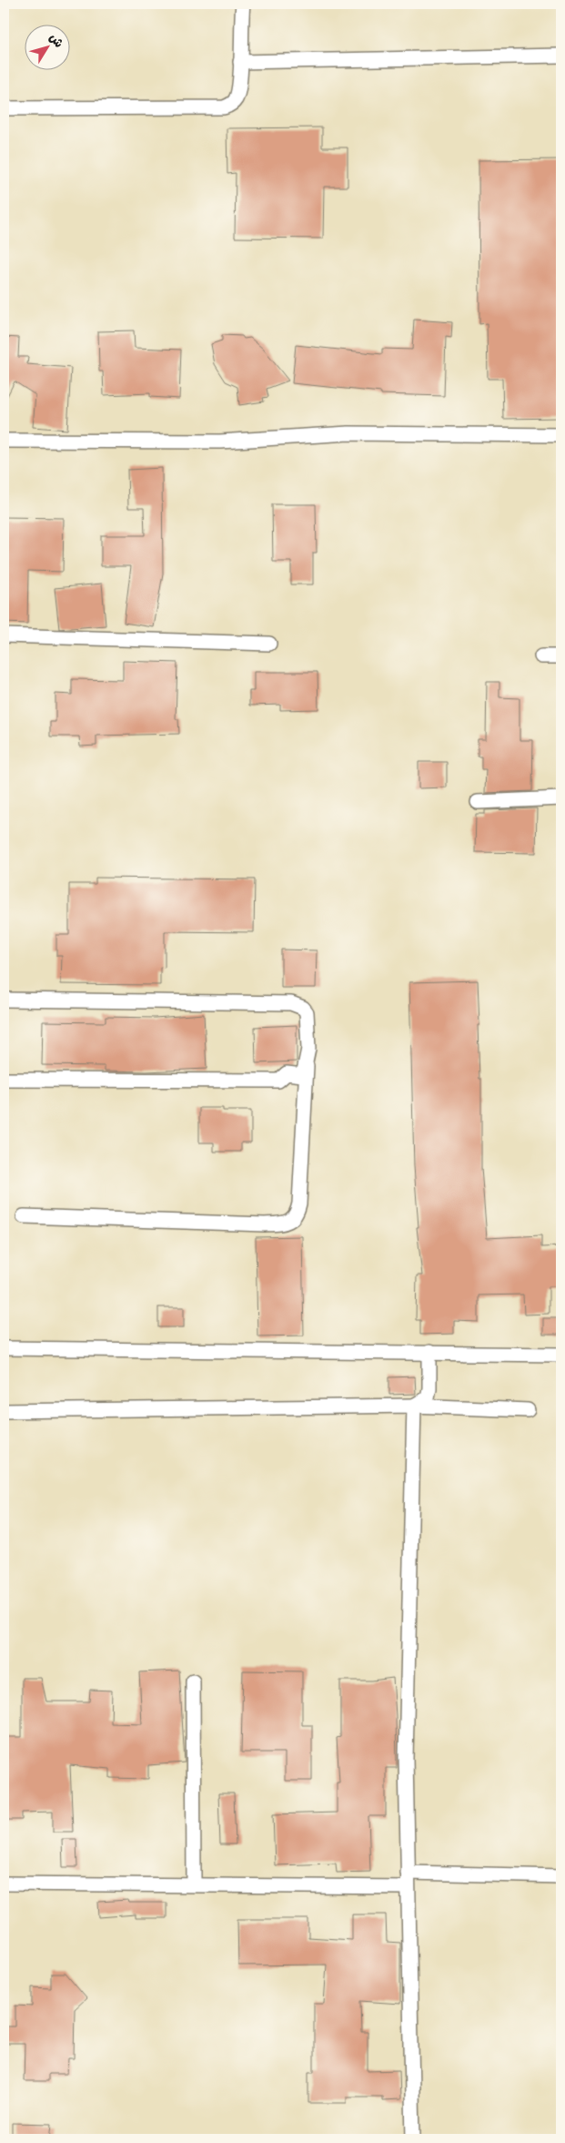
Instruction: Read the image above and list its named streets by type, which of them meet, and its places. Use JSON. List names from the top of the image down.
{
  "north": "top right"
}
